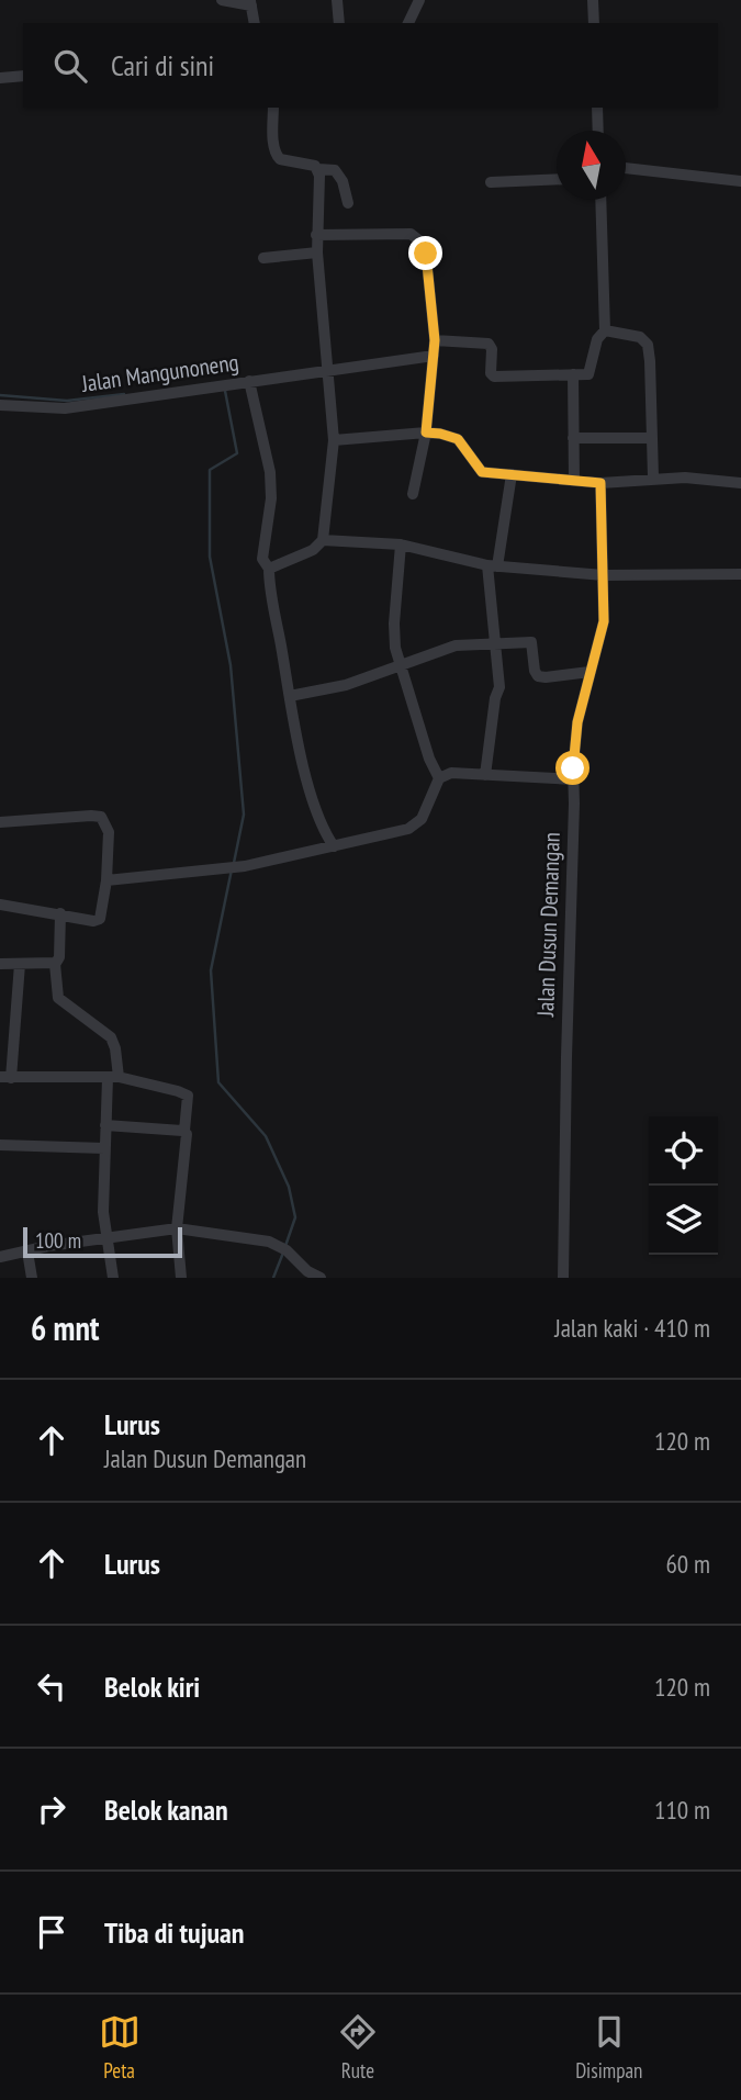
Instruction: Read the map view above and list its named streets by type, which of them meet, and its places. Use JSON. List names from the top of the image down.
{
  "streets": {
    "street": ["Jalan Mangunoneng", "Jalan Dusun Demangan"]
  },
  "scale_bar": "100 m",
  "north": "top",
  "page": {
    "search": "Cari di sini",
    "scale": "100 m",
    "heading": ["6 mnt", "Jalan kaki · 410 m"],
    "list": [
      ["Lurus", "Jalan Dusun Demangan", "120 m"],
      ["Lurus", "60 m"],
      ["Belok kiri", "120 m"],
      ["Belok kanan", "110 m"],
      "Tiba di tujuan"
    ],
    "nav": ["Peta", "Rute", "Disimpan"]
  }
}
